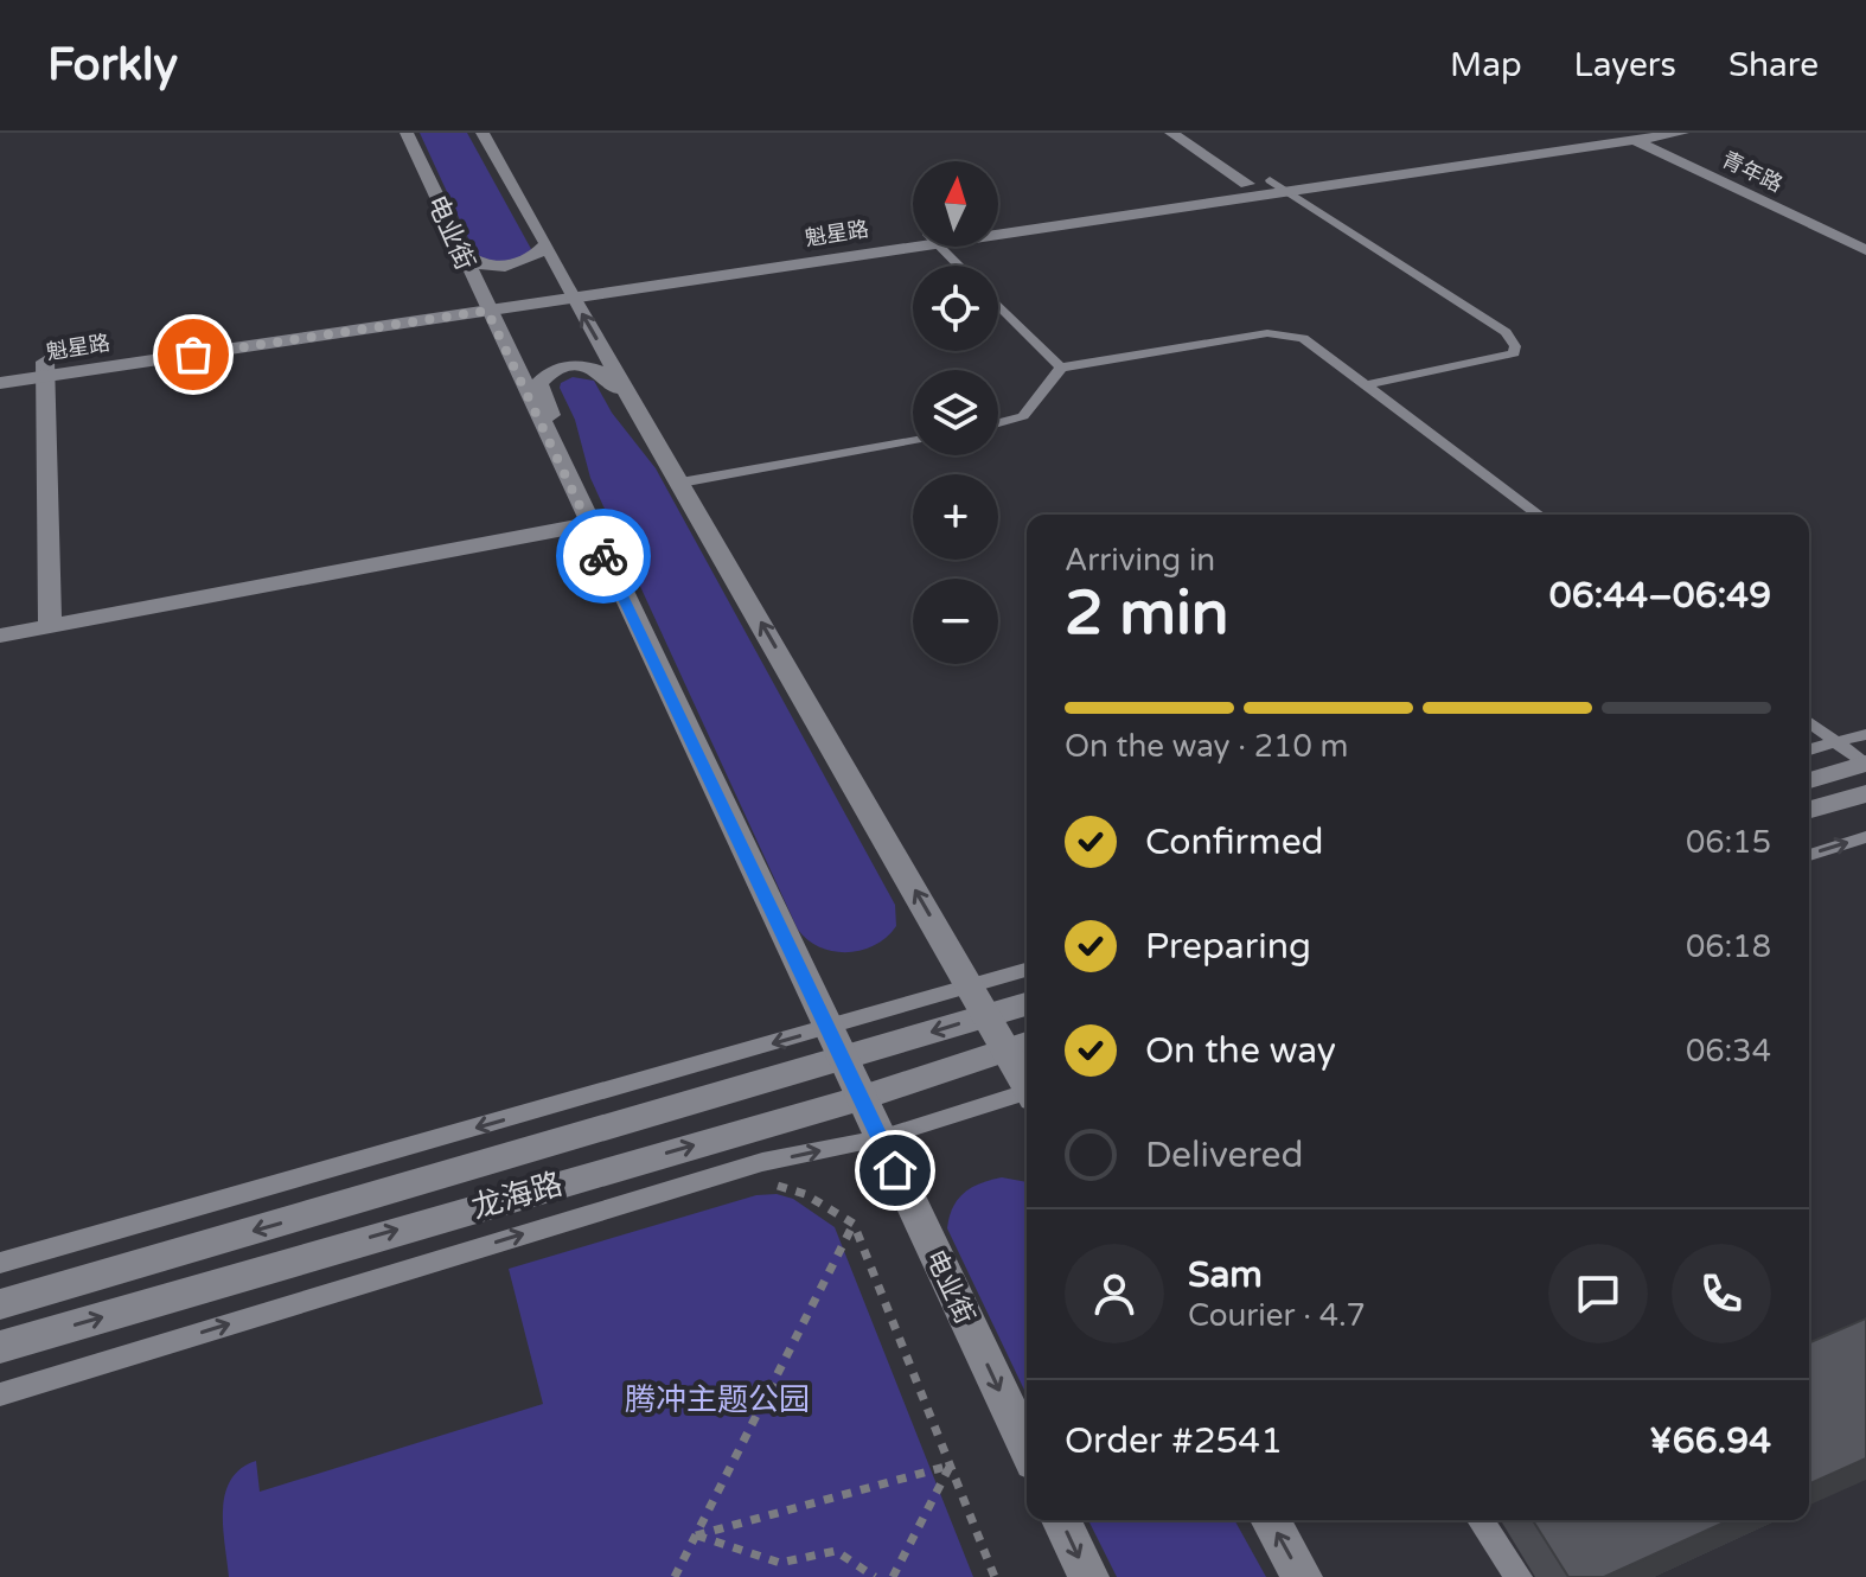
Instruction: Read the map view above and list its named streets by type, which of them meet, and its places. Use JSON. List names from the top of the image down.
{
  "streets": {
    "street": [
      "青年路",
      "电业街",
      "魁星路",
      "龙海路"
    ]
  },
  "crossings": [
    ["青年路", "魁星路"],
    ["电业街", "魁星路"],
    ["电业街", "龙海路"]
  ],
  "parks": ["腾冲主题公园"],
  "north": "top",
  "page": {
    "header": "Forkly",
    "nav": ["Map", "Layers", "Share"],
    "map_buttons": ["+", "−"],
    "heading": ["2 min", "Arriving in", "06:44–06:49"],
    "panel": [
      "Sam",
      "Courier · 4.7",
      "Order #2541",
      "¥66.94"
    ],
    "bar": "On the way · 210 m",
    "list": [
      ["Confirmed", "06:15"],
      ["Preparing", "06:18"],
      ["On the way", "06:34"],
      "Delivered"
    ]
  }
}
